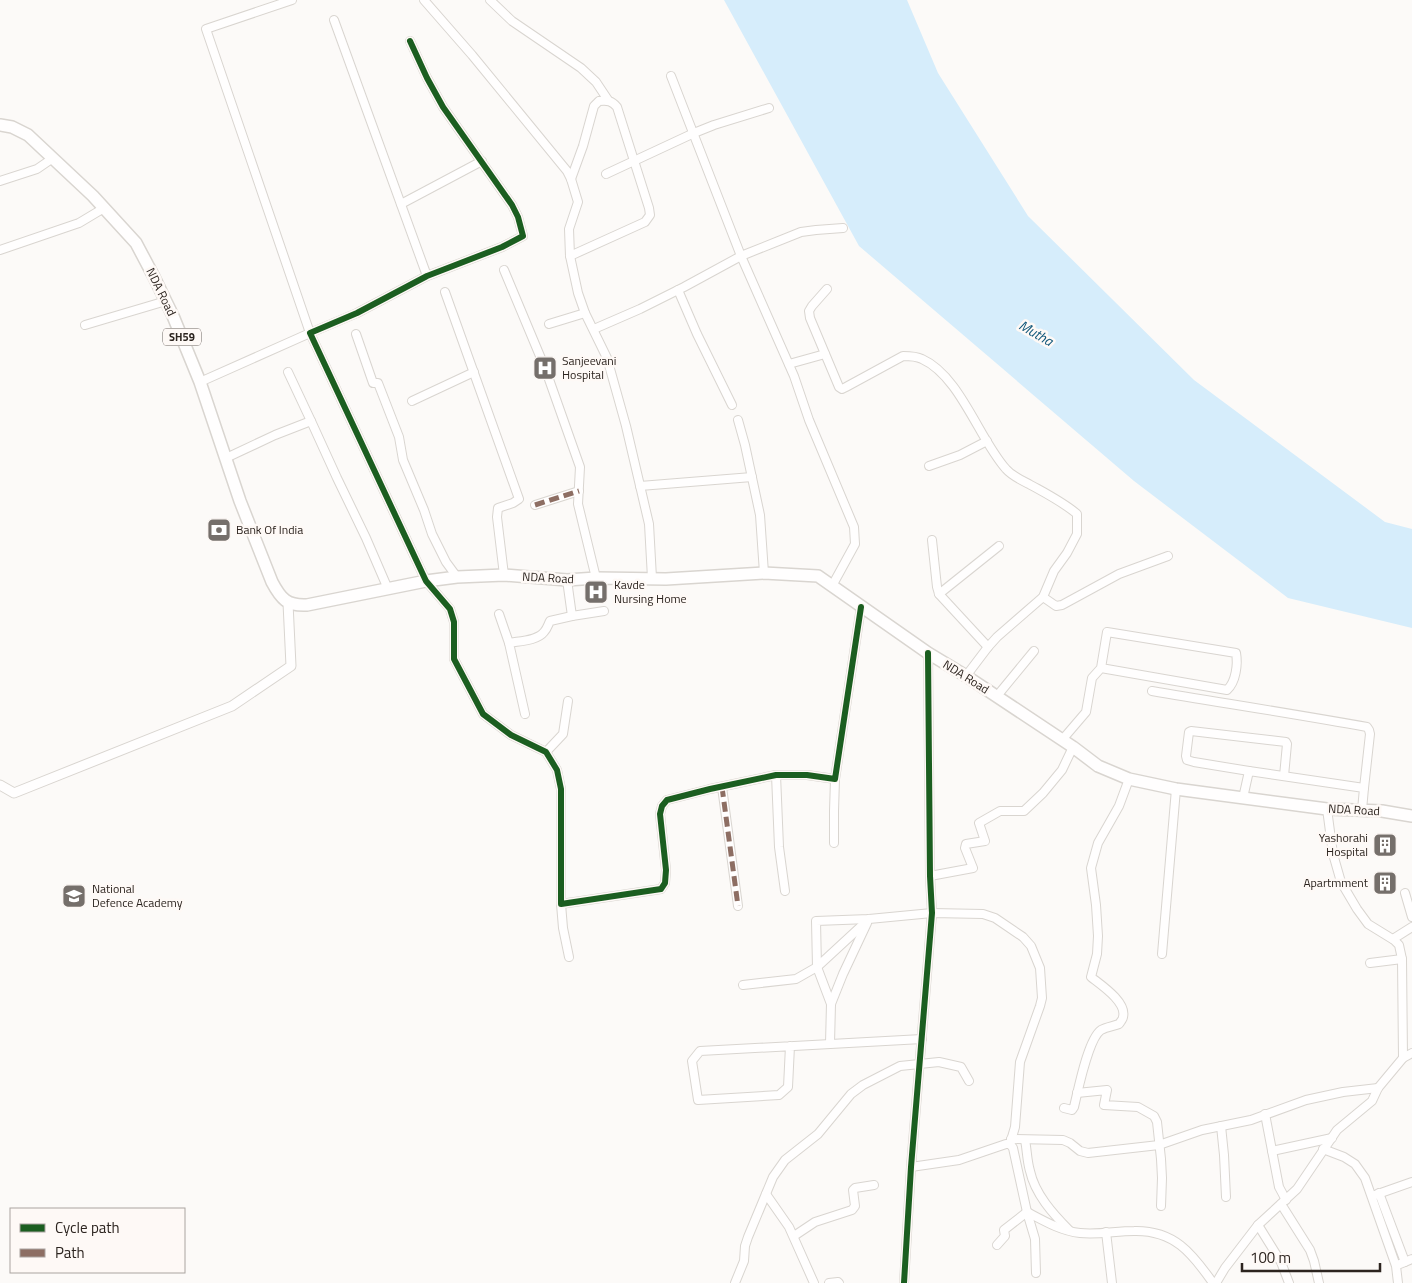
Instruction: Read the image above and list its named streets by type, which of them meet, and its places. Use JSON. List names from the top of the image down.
{
  "streets": {
    "main road": ["NDA Road", "SH59"]
  },
  "water": ["Mutha"],
  "places": {
    "hospital": ["Sanjeevani Hospital", "Kavde Nursing Home"],
    "bank": ["Bank Of India"],
    "building": ["Yashorahi Hospital", "Apartmment"],
    "school or university": ["National Defence Academy"]
  },
  "legend": ["Cycle path", "Path"],
  "scale_bar": "100 m"
}
